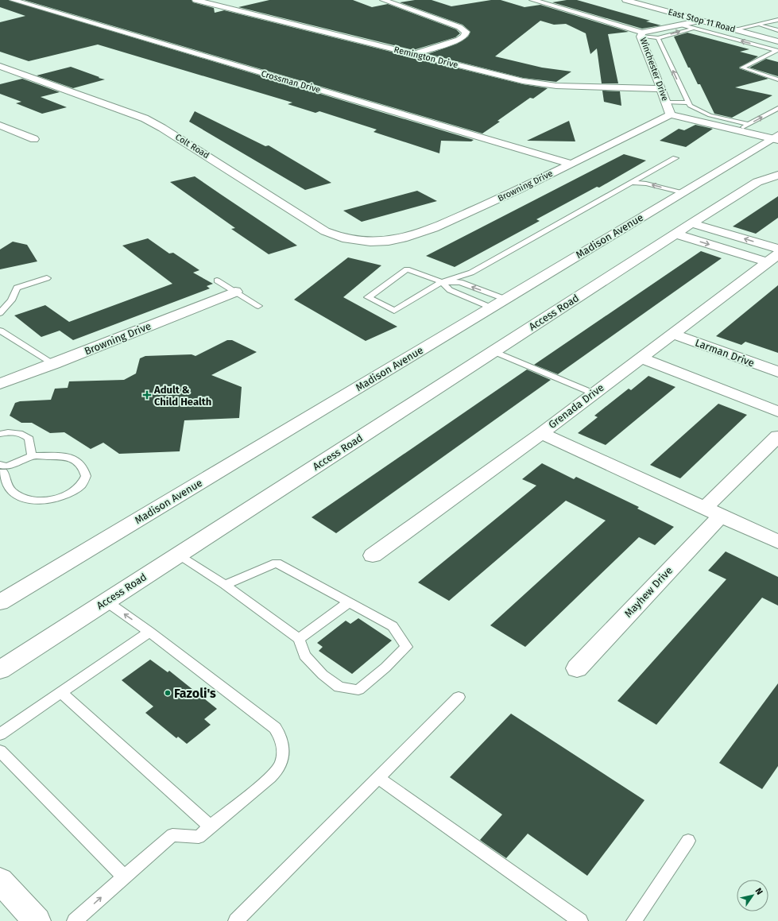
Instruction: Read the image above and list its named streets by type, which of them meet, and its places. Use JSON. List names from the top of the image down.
{
  "streets": {
    "street": [
      "East Stop 11 Road",
      "Remington Drive",
      "Winchester Drive",
      "Crossman Drive",
      "Colt Road",
      "Browning Drive",
      "Madison Avenue",
      "Access Road",
      "Larman Drive",
      "Grenada Drive",
      "Mayhew Drive"
    ]
  },
  "crossings": [
    ["Remington Drive", "Winchester Drive"],
    ["Winchester Drive", "Browning Drive"],
    ["Winchester Drive", "Madison Avenue"],
    ["Crossman Drive", "Browning Drive"],
    ["Colt Road", "Browning Drive"],
    ["Larman Drive", "Grenada Drive"]
  ],
  "places": {
    "health": ["Adult & Child Health"],
    "other": ["Fazoli's"]
  },
  "north": "top right"
}
